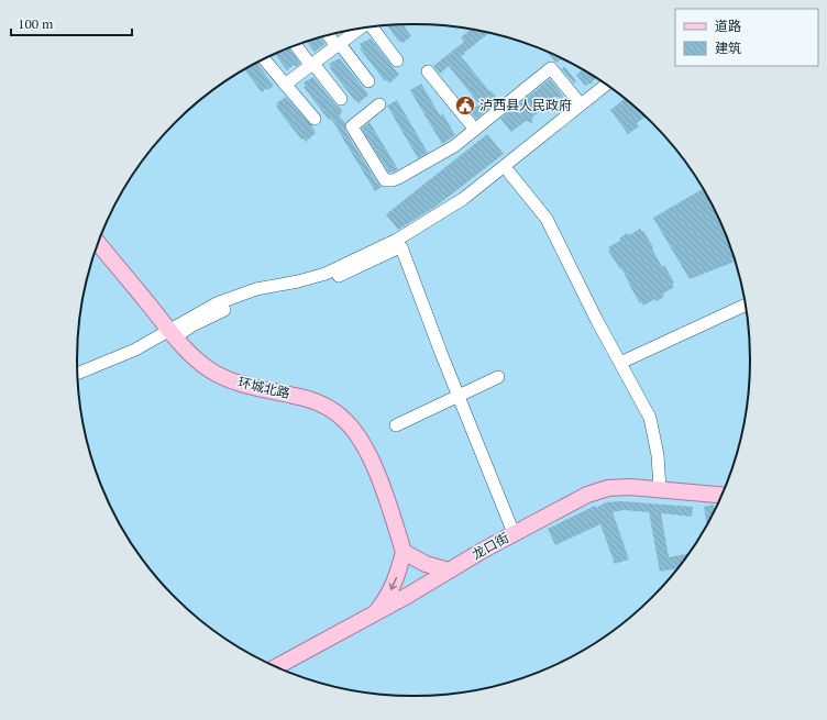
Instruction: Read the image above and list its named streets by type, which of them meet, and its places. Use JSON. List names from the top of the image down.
{
  "streets": {
    "main road": ["环城北路", "龙口街"]
  },
  "places": {
    "public building": ["泸西县人民政府"]
  },
  "legend": ["道路", "建筑"],
  "scale_bar": "100 m"
}
